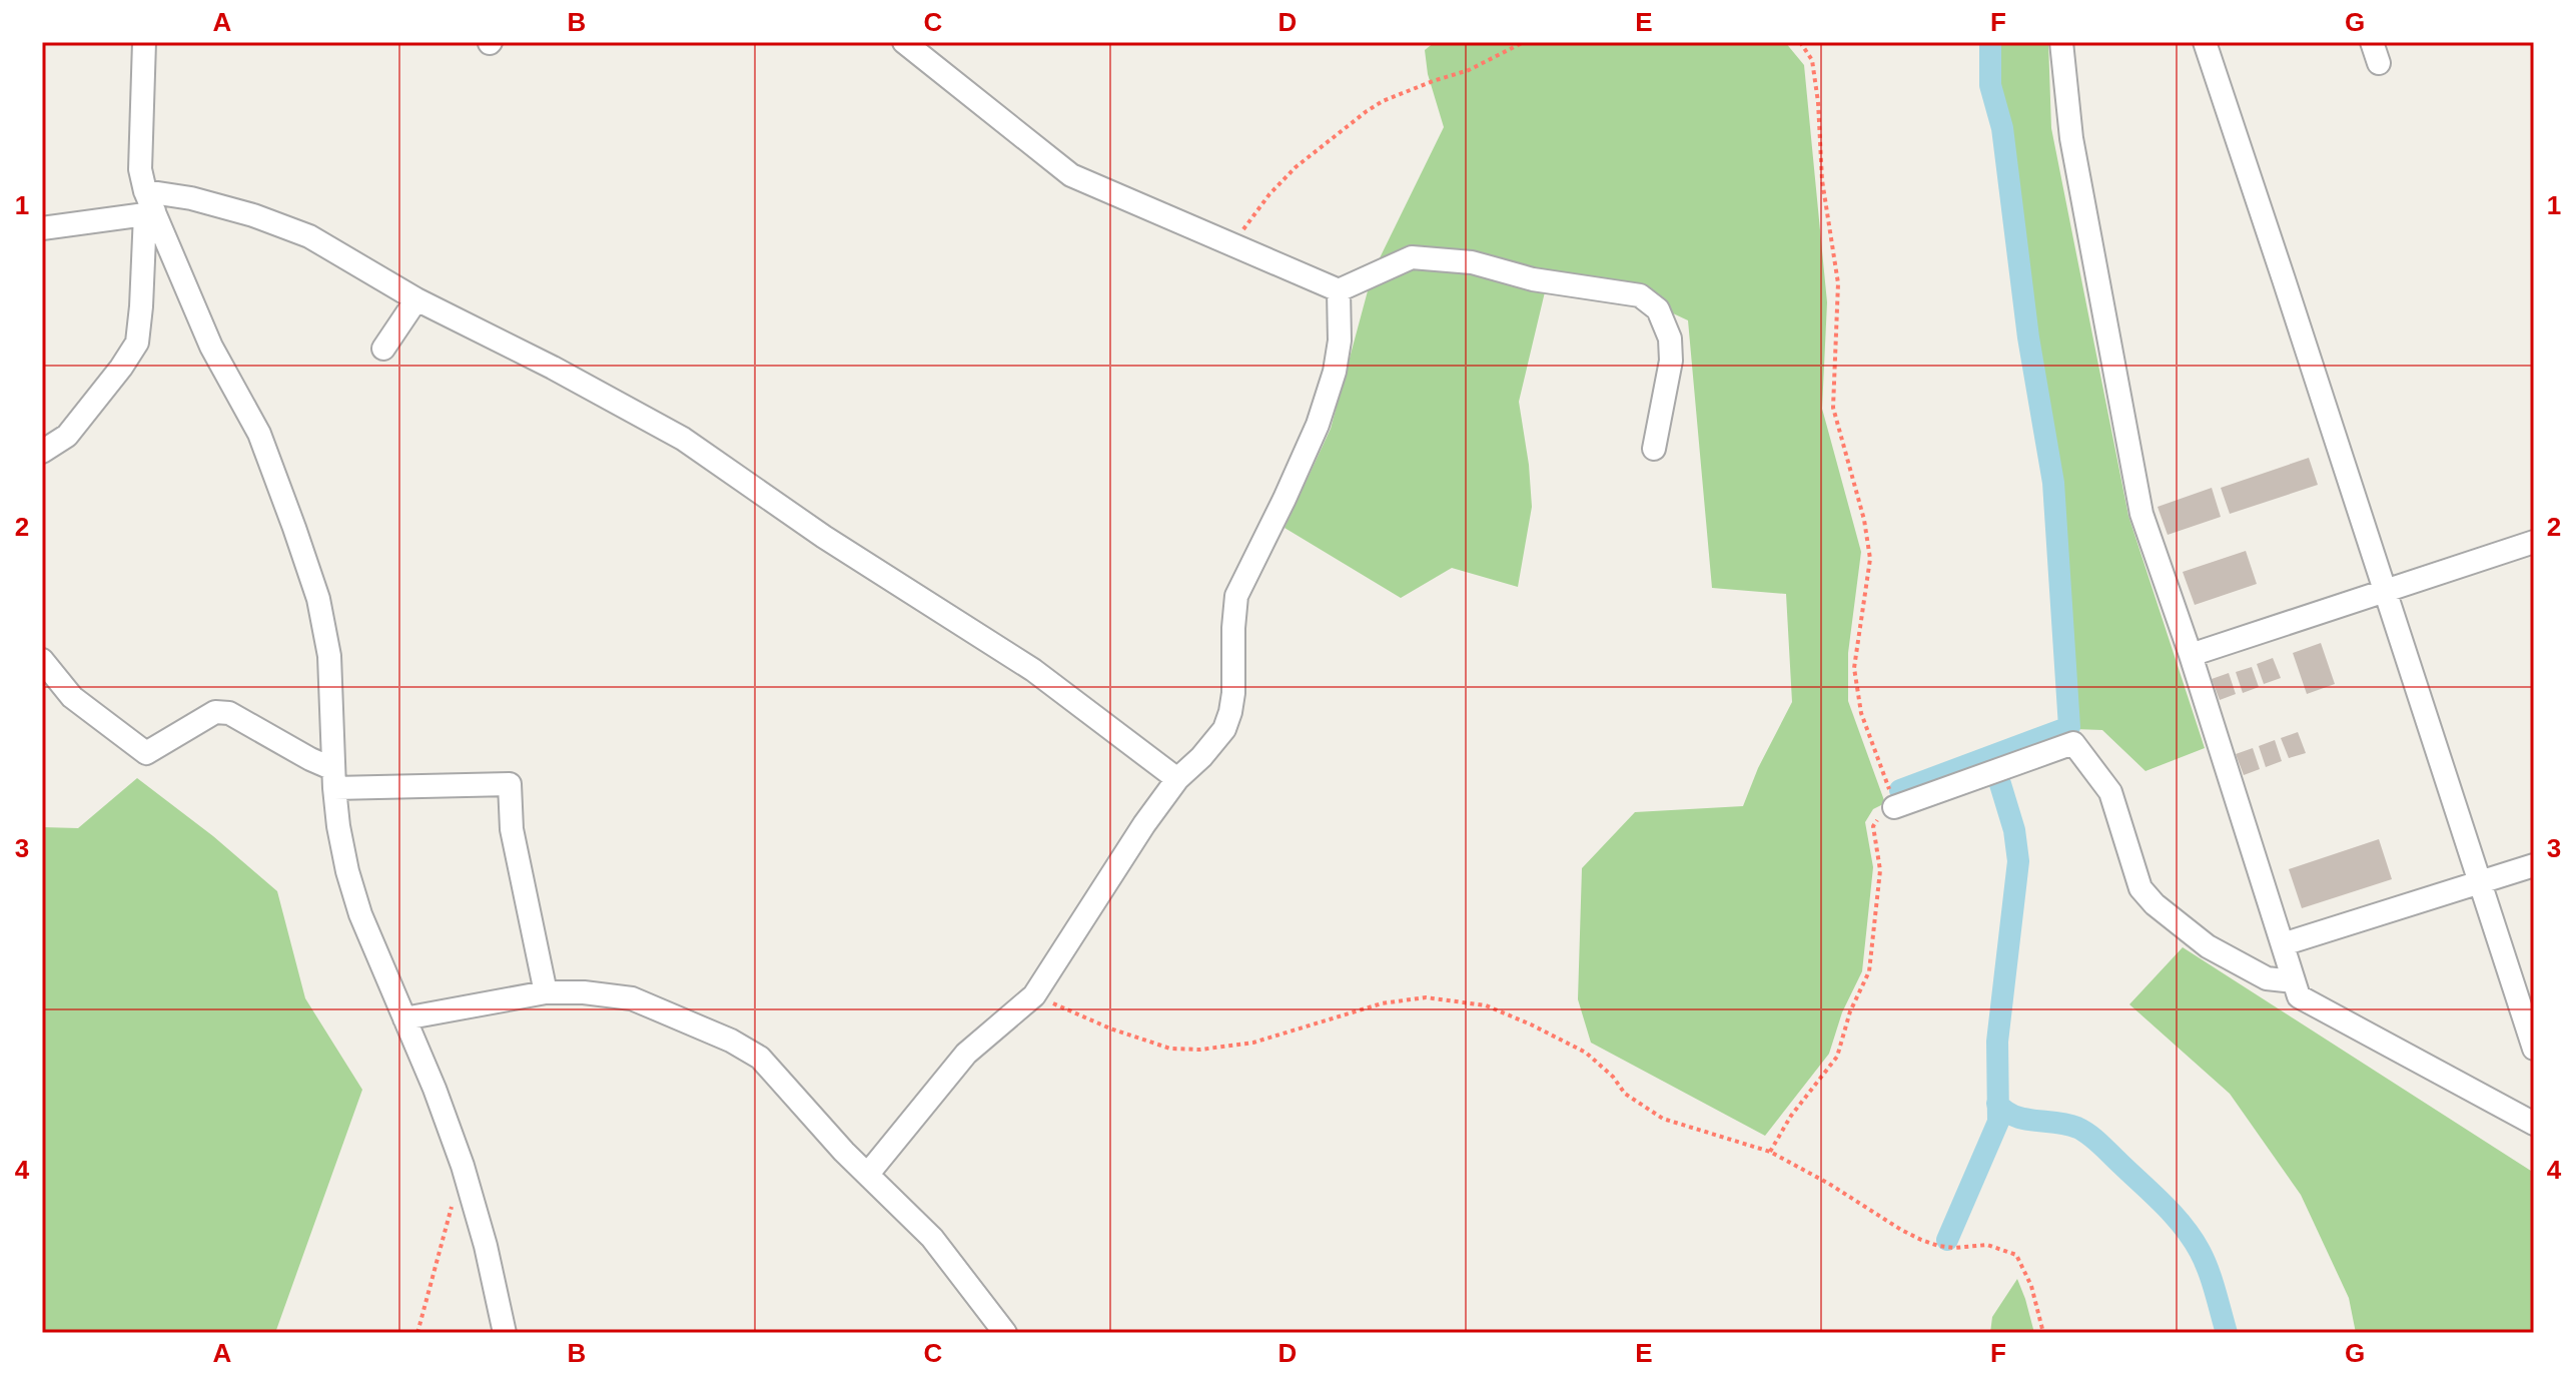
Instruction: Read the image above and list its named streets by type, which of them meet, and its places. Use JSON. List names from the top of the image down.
{
  "grid": {
    "columns": [
      "A",
      "B",
      "C",
      "D",
      "E",
      "F",
      "G"
    ],
    "rows": [
      "1",
      "2",
      "3",
      "4"
    ]
  }
}
